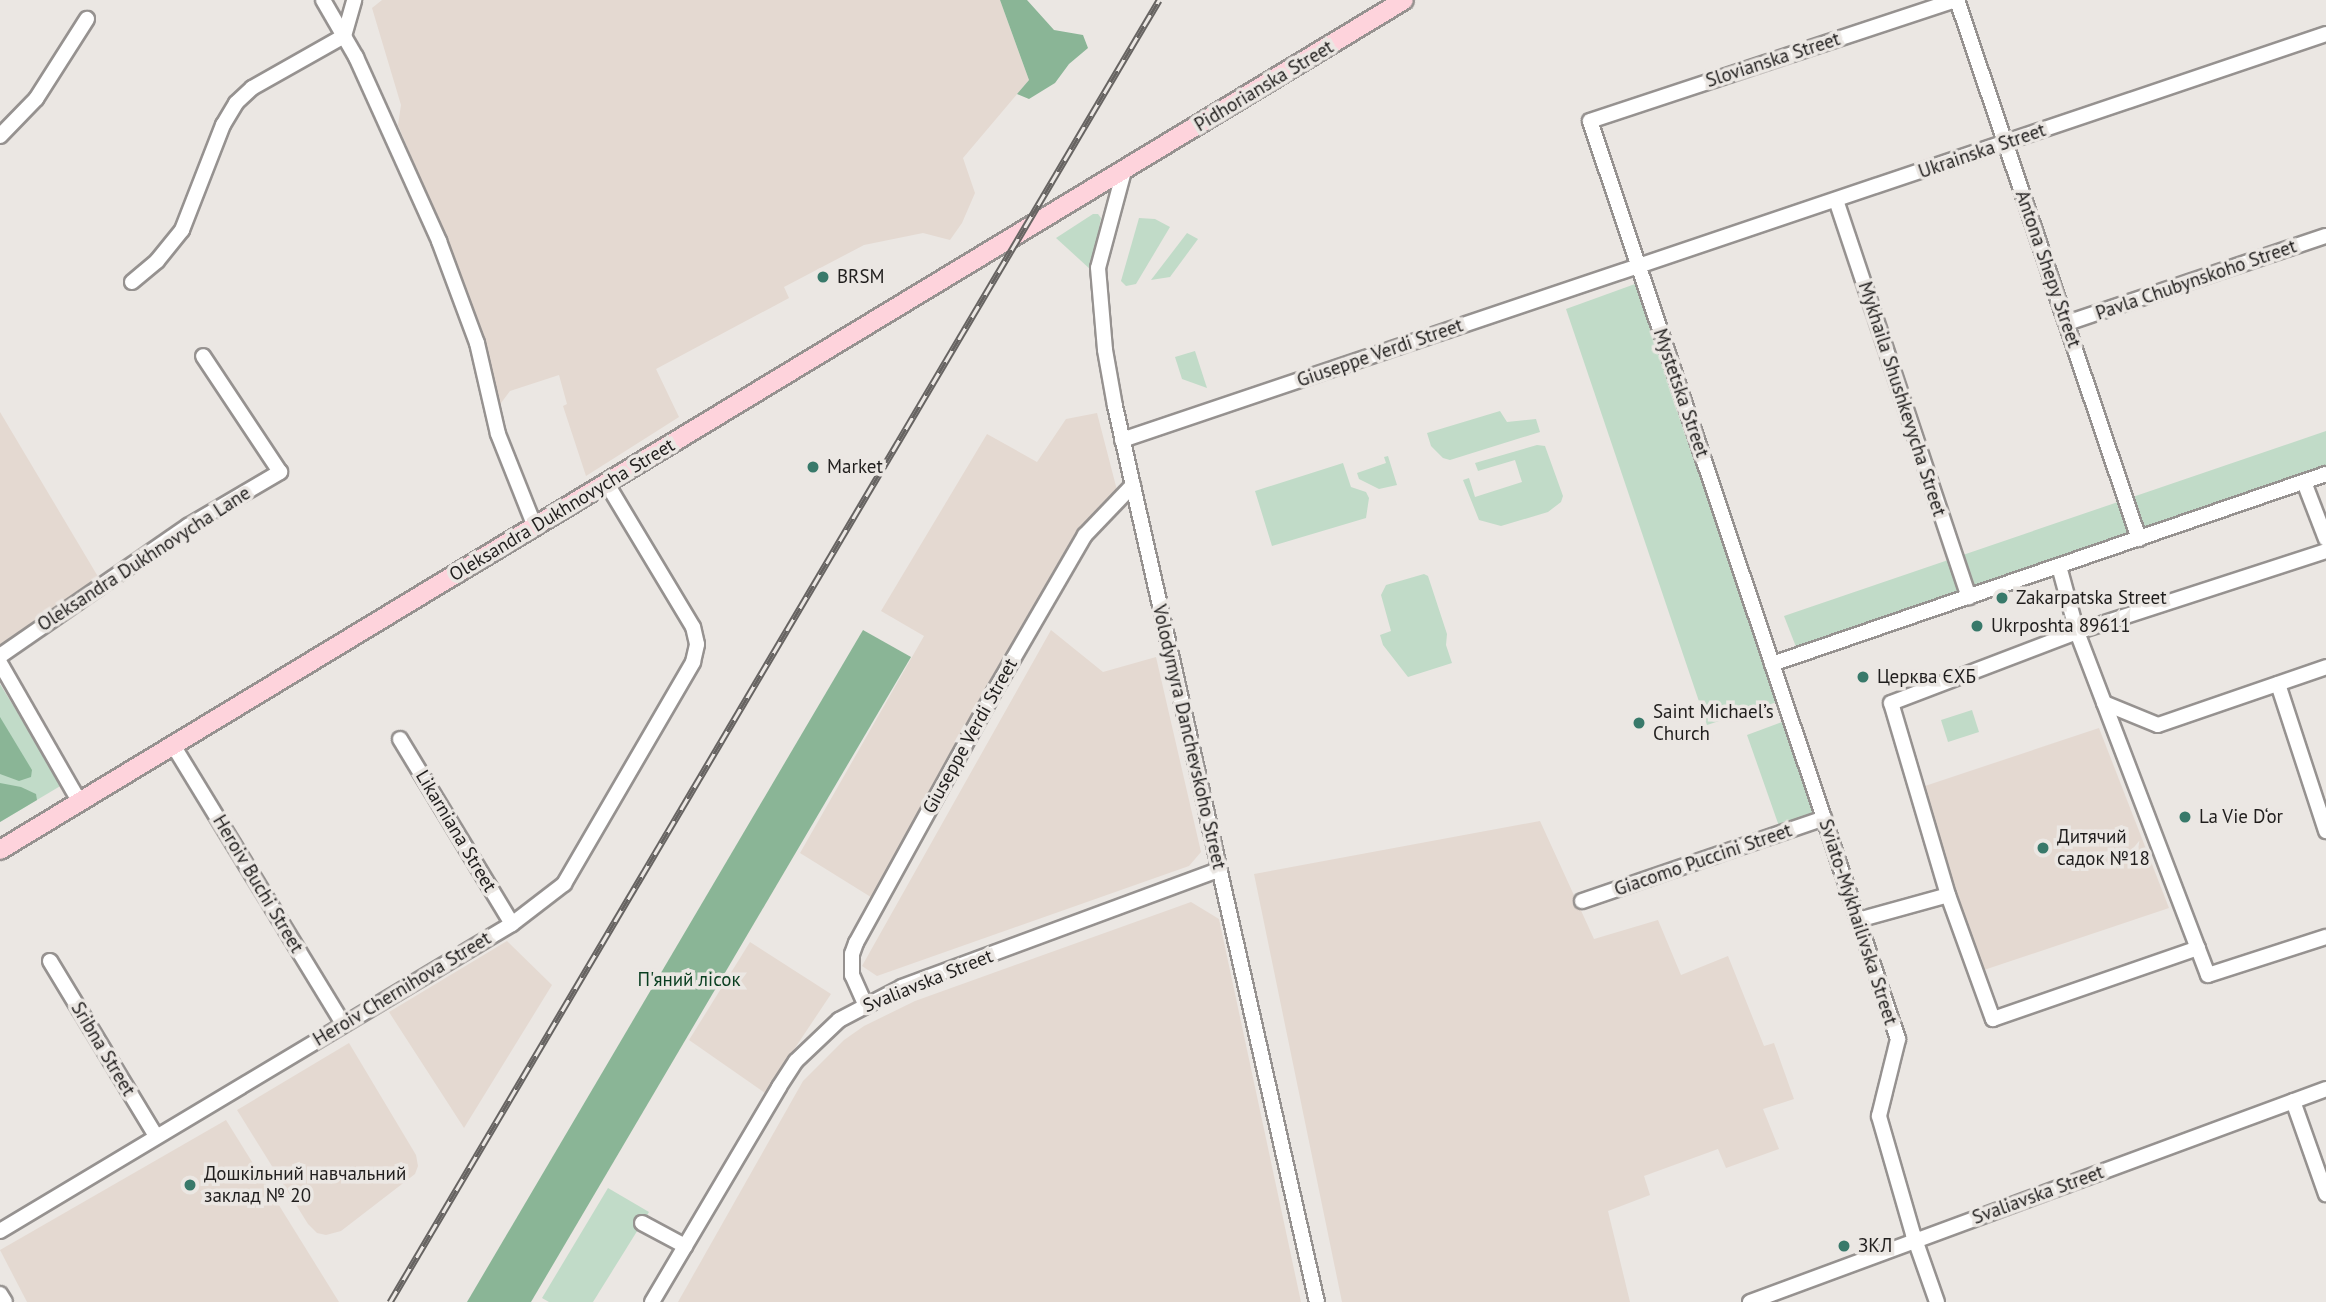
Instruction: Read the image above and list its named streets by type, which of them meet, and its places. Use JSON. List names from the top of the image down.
{
  "streets": {
    "main road": ["Pidhorianska Street", "Oleksandra Dukhnovycha Street"],
    "street": [
      "Slovianska Street",
      "Ukrainska Street",
      "Antona Shepy Street",
      "Pavla Chubynskoho Street",
      "Giuseppe Verdi Street",
      "Mystetska Street",
      "Mykhaila Shushkevycha Street",
      "Oleksandra Dukhnovycha Lane",
      "Volodymyra Danchevskoho Street",
      "Likarniana Street",
      "Giacomo Puccini Street",
      "Heroiv Buchi Street",
      "Sviato-Mykhailivska Street",
      "Svaliavska Street",
      "Heroiv Chernihova Street",
      "Sribna Street"
    ]
  },
  "crossings": [
    ["Slovianska Street", "Antona Shepy Street"],
    ["Slovianska Street", "Mystetska Street"],
    ["Pidhorianska Street", "Oleksandra Dukhnovycha Street"],
    ["Pidhorianska Street", "Volodymyra Danchevskoho Street"],
    ["Ukrainska Street", "Antona Shepy Street"],
    ["Ukrainska Street", "Giuseppe Verdi Street"],
    ["Ukrainska Street", "Mystetska Street"],
    ["Ukrainska Street", "Mykhaila Shushkevycha Street"],
    ["Antona Shepy Street", "Pavla Chubynskoho Street"],
    ["Giuseppe Verdi Street", "Mystetska Street"],
    ["Giuseppe Verdi Street", "Volodymyra Danchevskoho Street"],
    ["Giuseppe Verdi Street", "Svaliavska Street"],
    ["Mystetska Street", "Sviato-Mykhailivska Street"],
    ["Oleksandra Dukhnovycha Street", "Volodymyra Danchevskoho Street"],
    ["Oleksandra Dukhnovycha Street", "Heroiv Buchi Street"],
    ["Oleksandra Dukhnovycha Street", "Heroiv Chernihova Street"],
    ["Volodymyra Danchevskoho Street", "Svaliavska Street"],
    ["Likarniana Street", "Heroiv Chernihova Street"],
    ["Giacomo Puccini Street", "Sviato-Mykhailivska Street"],
    ["Heroiv Buchi Street", "Heroiv Chernihova Street"],
    ["Sviato-Mykhailivska Street", "Svaliavska Street"],
    ["Heroiv Chernihova Street", "Sribna Street"]
  ],
  "parks": ["П'яний лісок"],
  "places": [
    "BRSM",
    "Market",
    "Zakarpatska Street",
    "Ukrposhta 89611",
    "Церква ЄХБ",
    "Saint Michael’s Church",
    "La Vie D‘or",
    "Дитячий садок №18",
    "Дошкільний навчальний заклад № 20",
    "ЗКЛ"
  ]
}
